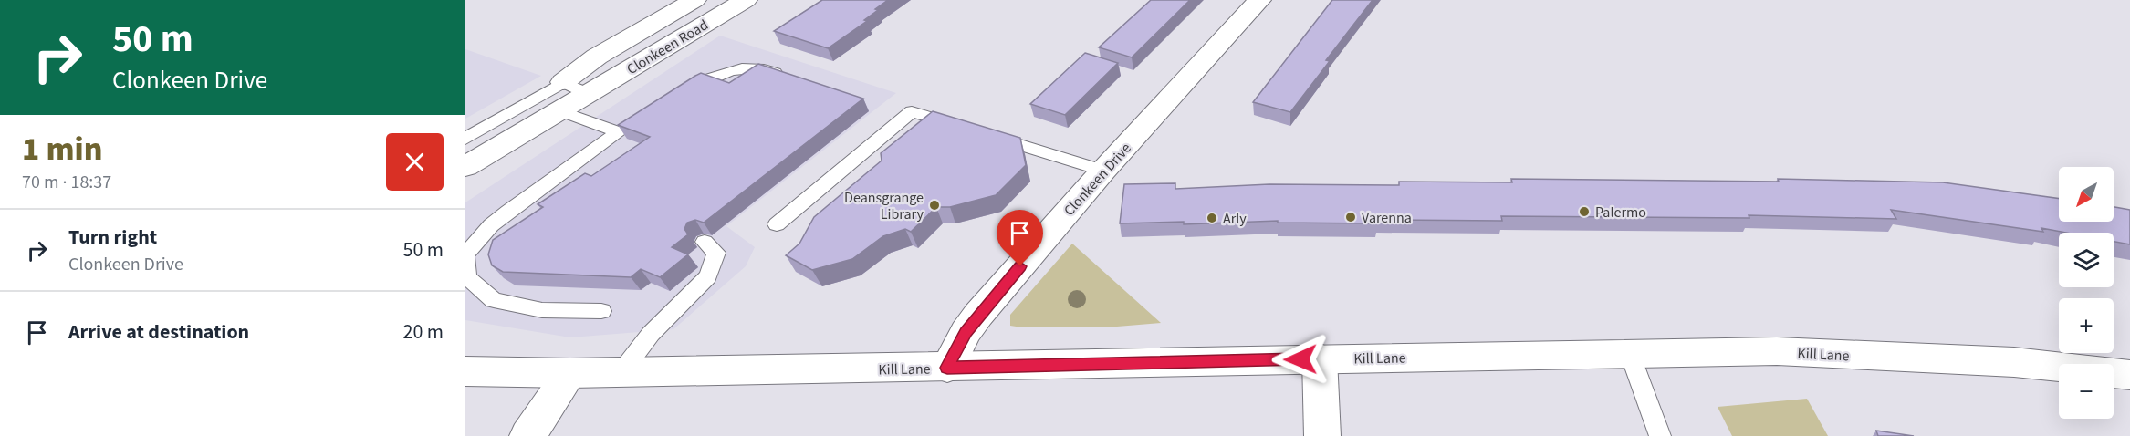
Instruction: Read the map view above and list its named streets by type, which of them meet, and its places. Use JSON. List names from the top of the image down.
{
  "streets": {
    "main road": ["Clonkeen Road", "Clonkeen Drive", "Kill Lane"]
  },
  "crossings": [
    ["Clonkeen Drive", "Kill Lane"]
  ],
  "places": [
    "Deansgrange Library",
    "Palermo",
    "Varenna",
    "Arly"
  ],
  "north": "bottom left",
  "page": {
    "turn": ["50 m", "Clonkeen Drive"],
    "heading": ["1 min", "70 m · 18:37"],
    "map_buttons": ["+", "−"],
    "list": [
      {
        "name": "Turn right",
        "note": "Clonkeen Drive",
        "value": "50 m"
      },
      {
        "name": "Arrive at destination",
        "value": "20 m"
      }
    ]
  }
}
